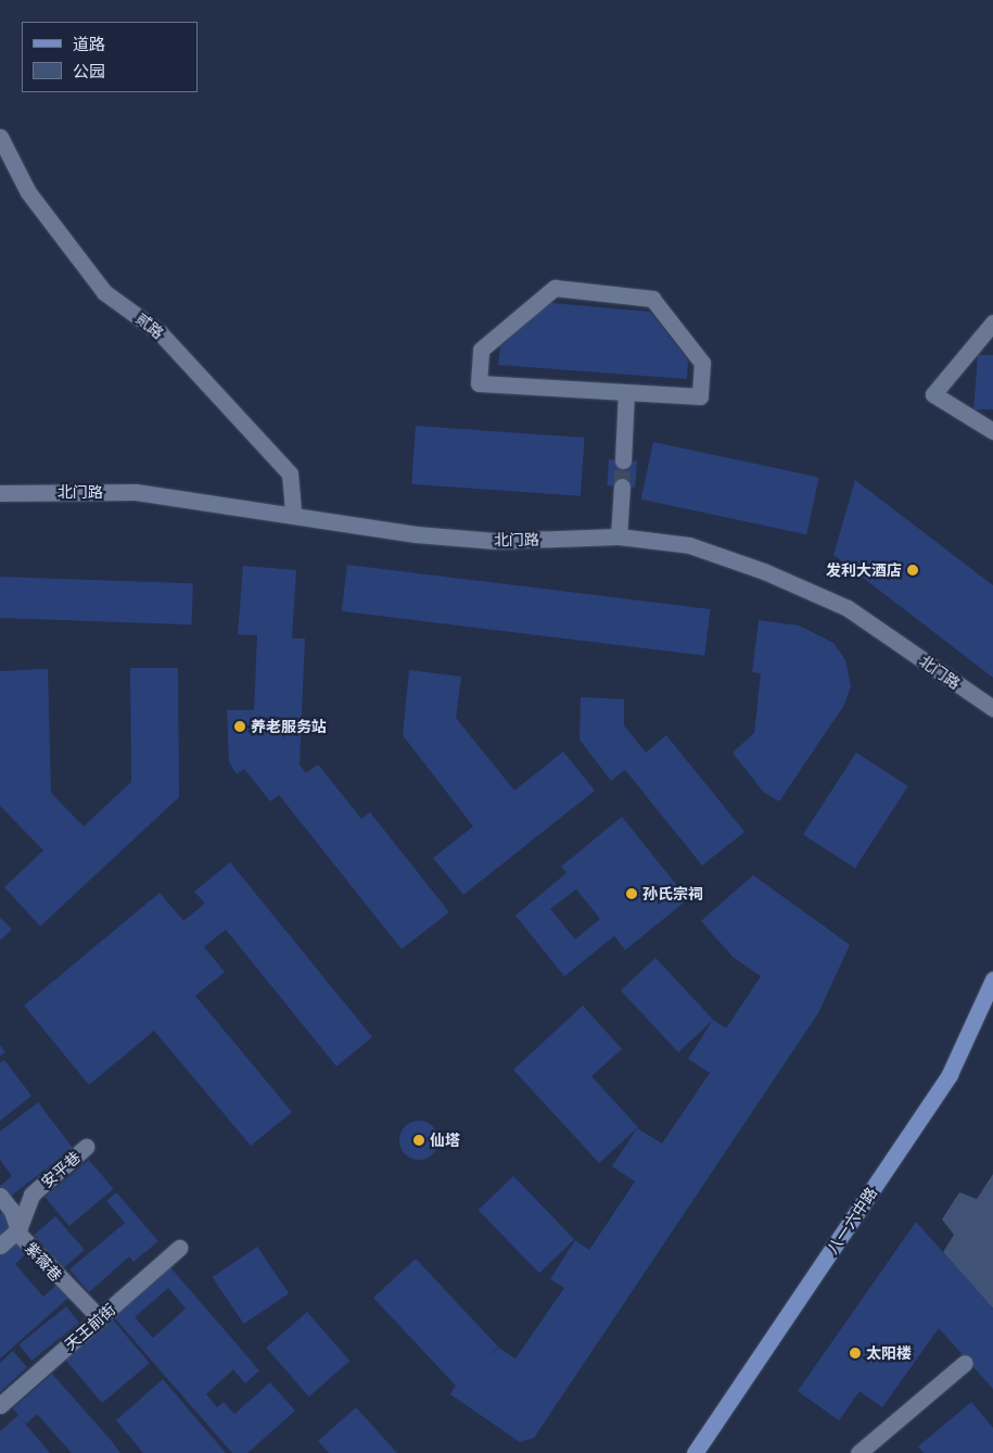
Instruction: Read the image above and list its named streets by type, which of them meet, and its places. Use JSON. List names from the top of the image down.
{
  "streets": {
    "main road": ["八一六中路"],
    "street": [
      "贰路",
      "北门路",
      "安平巷",
      "紫薇巷",
      "天王前街"
    ]
  },
  "crossings": [
    ["贰路", "北门路"],
    ["安平巷", "紫薇巷"],
    ["紫薇巷", "天王前街"]
  ],
  "places": [
    "发利大酒店",
    "养老服务站",
    "孙氏宗祠",
    "仙塔",
    "太阳楼"
  ],
  "legend": ["道路", "公园"]
}
